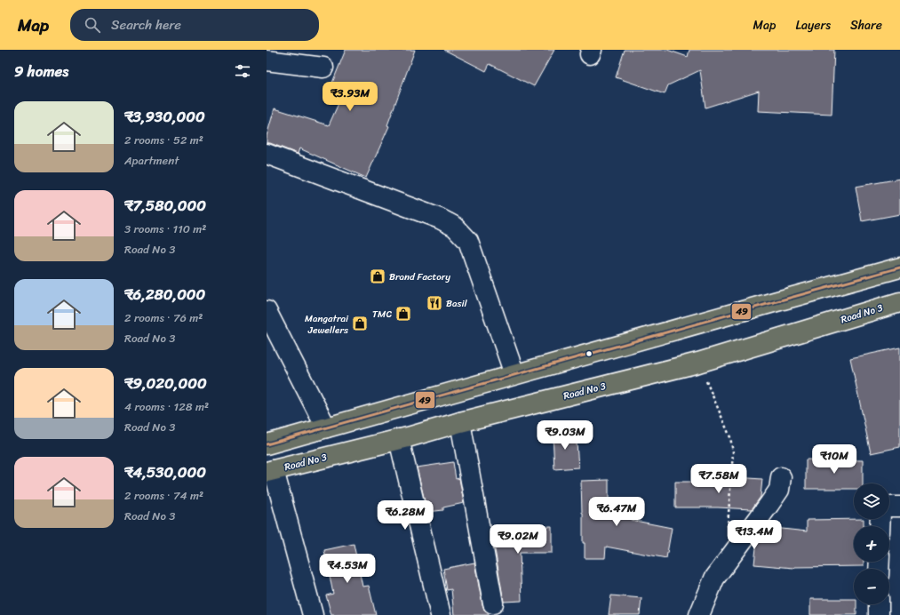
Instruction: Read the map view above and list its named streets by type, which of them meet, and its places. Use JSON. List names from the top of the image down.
{
  "streets": {
    "main road": ["Road No 3"]
  },
  "places": {
    "shop": ["Brand Factory", "TMC", "Mangatrai Jewellers"],
    "restaurant": ["Basil"]
  },
  "lines": ["transit line 49"],
  "page": {
    "header": "Map",
    "search": "Search here",
    "nav": ["Map", "Layers", "Share"],
    "heading": "9 homes",
    "price": [
      "₹3.93M",
      "₹9.03M",
      "₹10M",
      "₹7.58M",
      "₹6.47M",
      "₹6.28M",
      "₹13.4M",
      "₹9.02M",
      "₹4.53M"
    ],
    "list": [
      {
        "name": "₹3,930,000",
        "note": "2 rooms · 52 m² · Apartment"
      },
      {
        "name": "₹7,580,000",
        "note": "3 rooms · 110 m² · Road No 3"
      },
      {
        "name": "₹6,280,000",
        "note": "2 rooms · 76 m² · Road No 3"
      },
      {
        "name": "₹9,020,000",
        "note": "4 rooms · 128 m² · Road No 3"
      },
      {
        "name": "₹4,530,000",
        "note": "2 rooms · 74 m² · Road No 3"
      }
    ],
    "map_buttons": ["+", "−"]
  }
}
